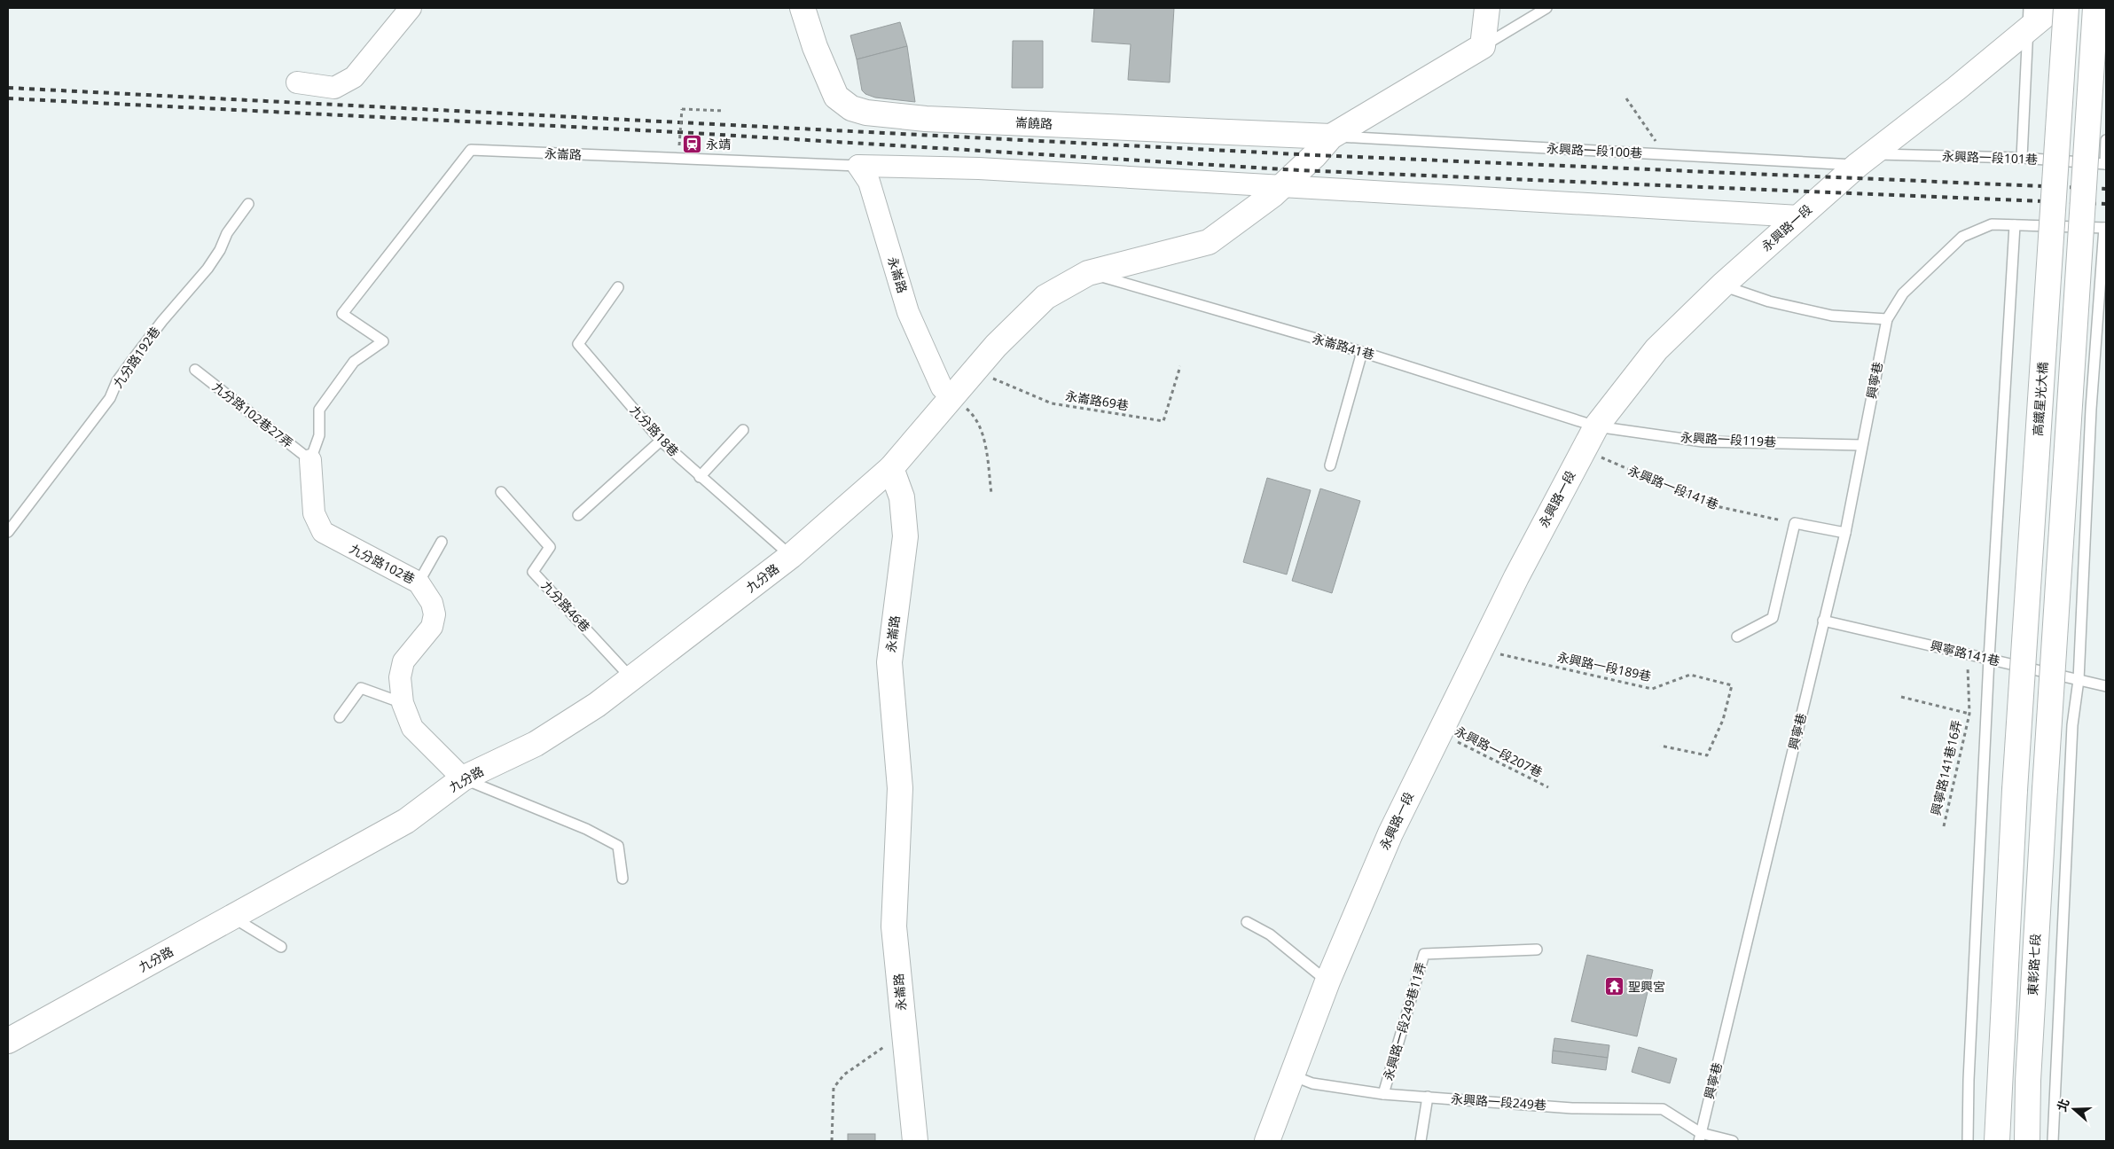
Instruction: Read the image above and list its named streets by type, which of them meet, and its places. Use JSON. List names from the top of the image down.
{
  "streets": {
    "street": [
      "崙饒路",
      "永崙路",
      "永興路一段",
      "高鐵星光大橋",
      "九分路102巷",
      "九分路",
      "東彰路七段"
    ],
    "lane": [
      "永興路一段100巷",
      "永興路一段101巷",
      "永崙路41巷",
      "九分路192巷",
      "興寧巷",
      "九分路102巷27弄",
      "九分路18巷",
      "永興路一段119巷",
      "九分路46巷",
      "興寧路141巷",
      "永興路一段249巷11弄",
      "永興路一段249巷"
    ],
    "path": [
      "永崙路69巷",
      "永興路一段141巷",
      "永興路一段189巷",
      "永興路一段207巷",
      "興寧路141巷16弄"
    ]
  },
  "crossings": [
    ["崙饒路", "永興路一段100巷"],
    ["永興路一段100巷", "永興路一段101巷"],
    ["永興路一段100巷", "永興路一段"],
    ["永崙路", "九分路102巷27弄"],
    ["永崙路", "九分路102巷"],
    ["永崙路", "九分路"],
    ["永興路一段101巷", "永興路一段"],
    ["永興路一段", "永崙路41巷"],
    ["永興路一段", "永興路一段119巷"],
    ["永興路一段", "永興路一段141巷"],
    ["永興路一段", "永興路一段189巷"],
    ["永興路一段", "永興路一段207巷"],
    ["永興路一段", "永興路一段249巷"],
    ["永崙路41巷", "永興路一段119巷"],
    ["興寧巷", "永興路一段119巷"],
    ["興寧巷", "興寧路141巷"],
    ["興寧巷", "永興路一段249巷"],
    ["九分路102巷27弄", "九分路102巷"],
    ["九分路18巷", "九分路"],
    ["九分路102巷", "九分路"],
    ["九分路", "九分路46巷"],
    ["興寧路141巷", "興寧路141巷16弄"],
    ["永興路一段249巷11弄", "永興路一段249巷"]
  ],
  "places": {
    "station": ["永靖"],
    "temple": ["聖興宮"]
  },
  "north": "left"
}
